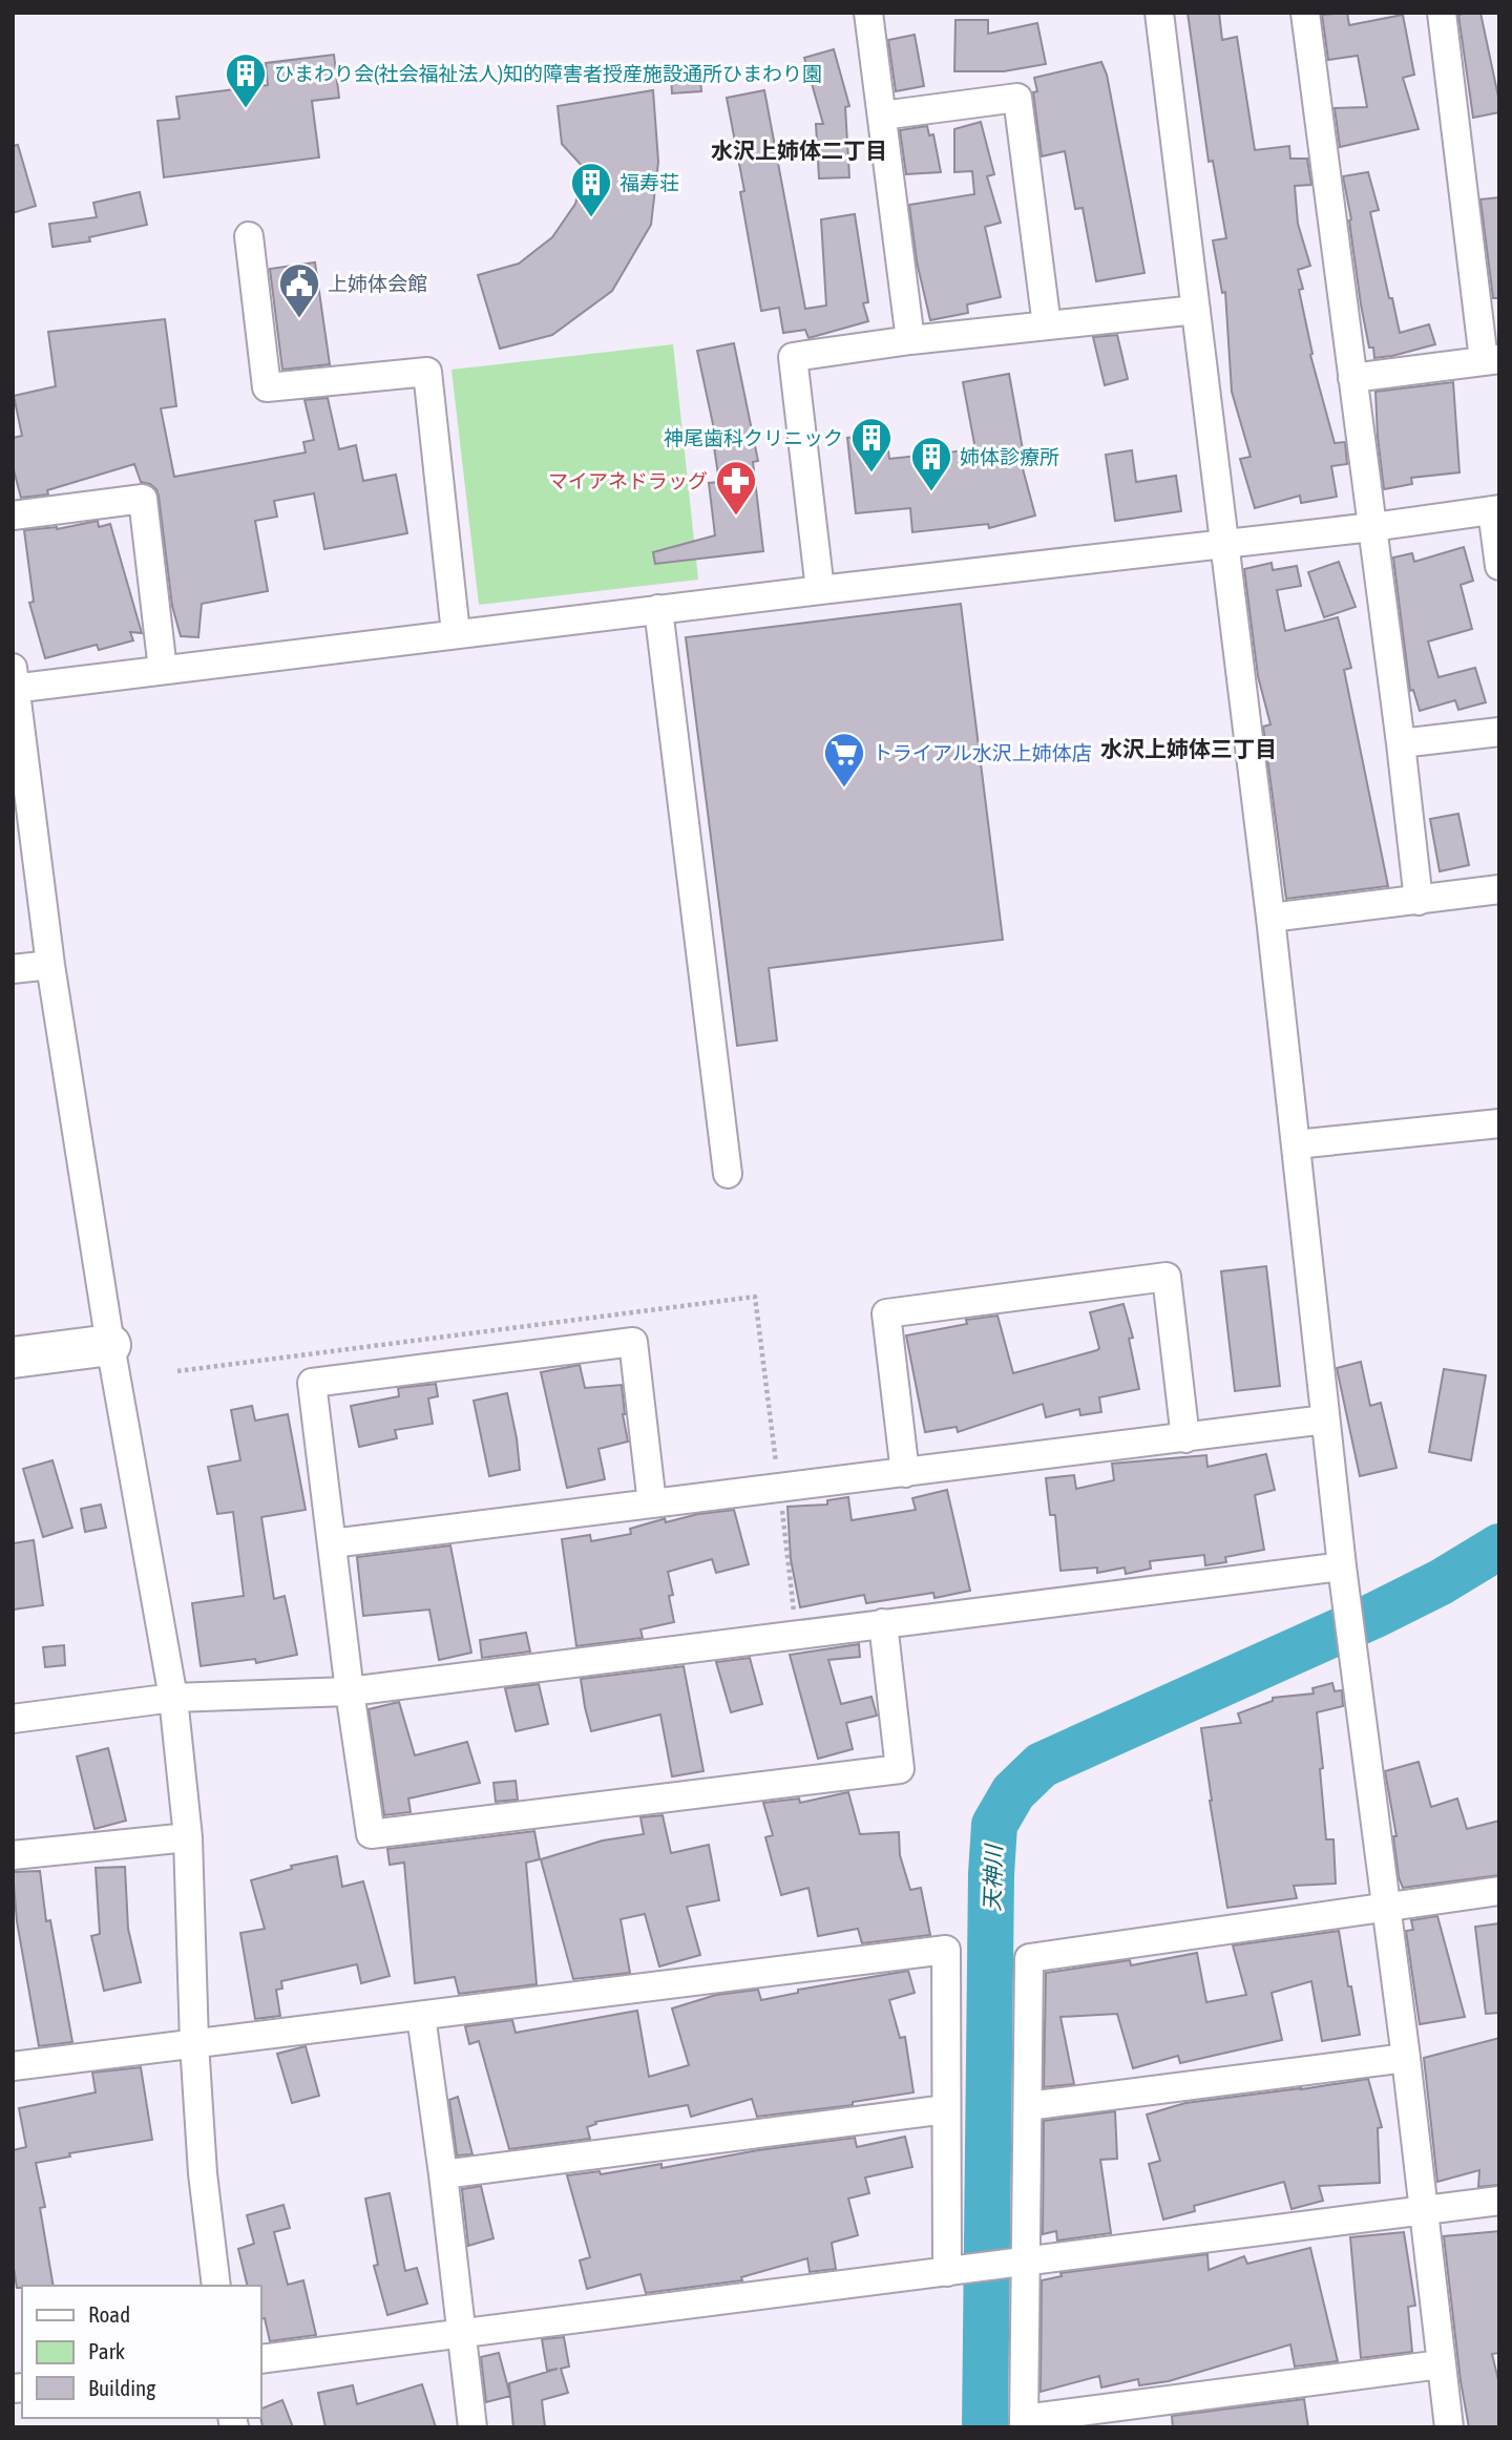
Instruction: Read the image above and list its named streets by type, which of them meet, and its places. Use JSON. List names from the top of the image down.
{
  "districts": ["水沢上姉体二丁目", "水沢上姉体三丁目"],
  "water": ["天神川"],
  "places": {
    "building": [
      "ひまわり会(社会福祉法人)知的障害者授産施設通所ひまわり園",
      "福寿荘",
      "神尾歯科クリニック",
      "姉体診療所"
    ],
    "public building": ["上姉体会館"],
    "pharmacy": ["マイアネドラッグ"],
    "supermarket": ["トライアル水沢上姉体店"]
  },
  "legend": ["Road", "Park", "Building"]
}
